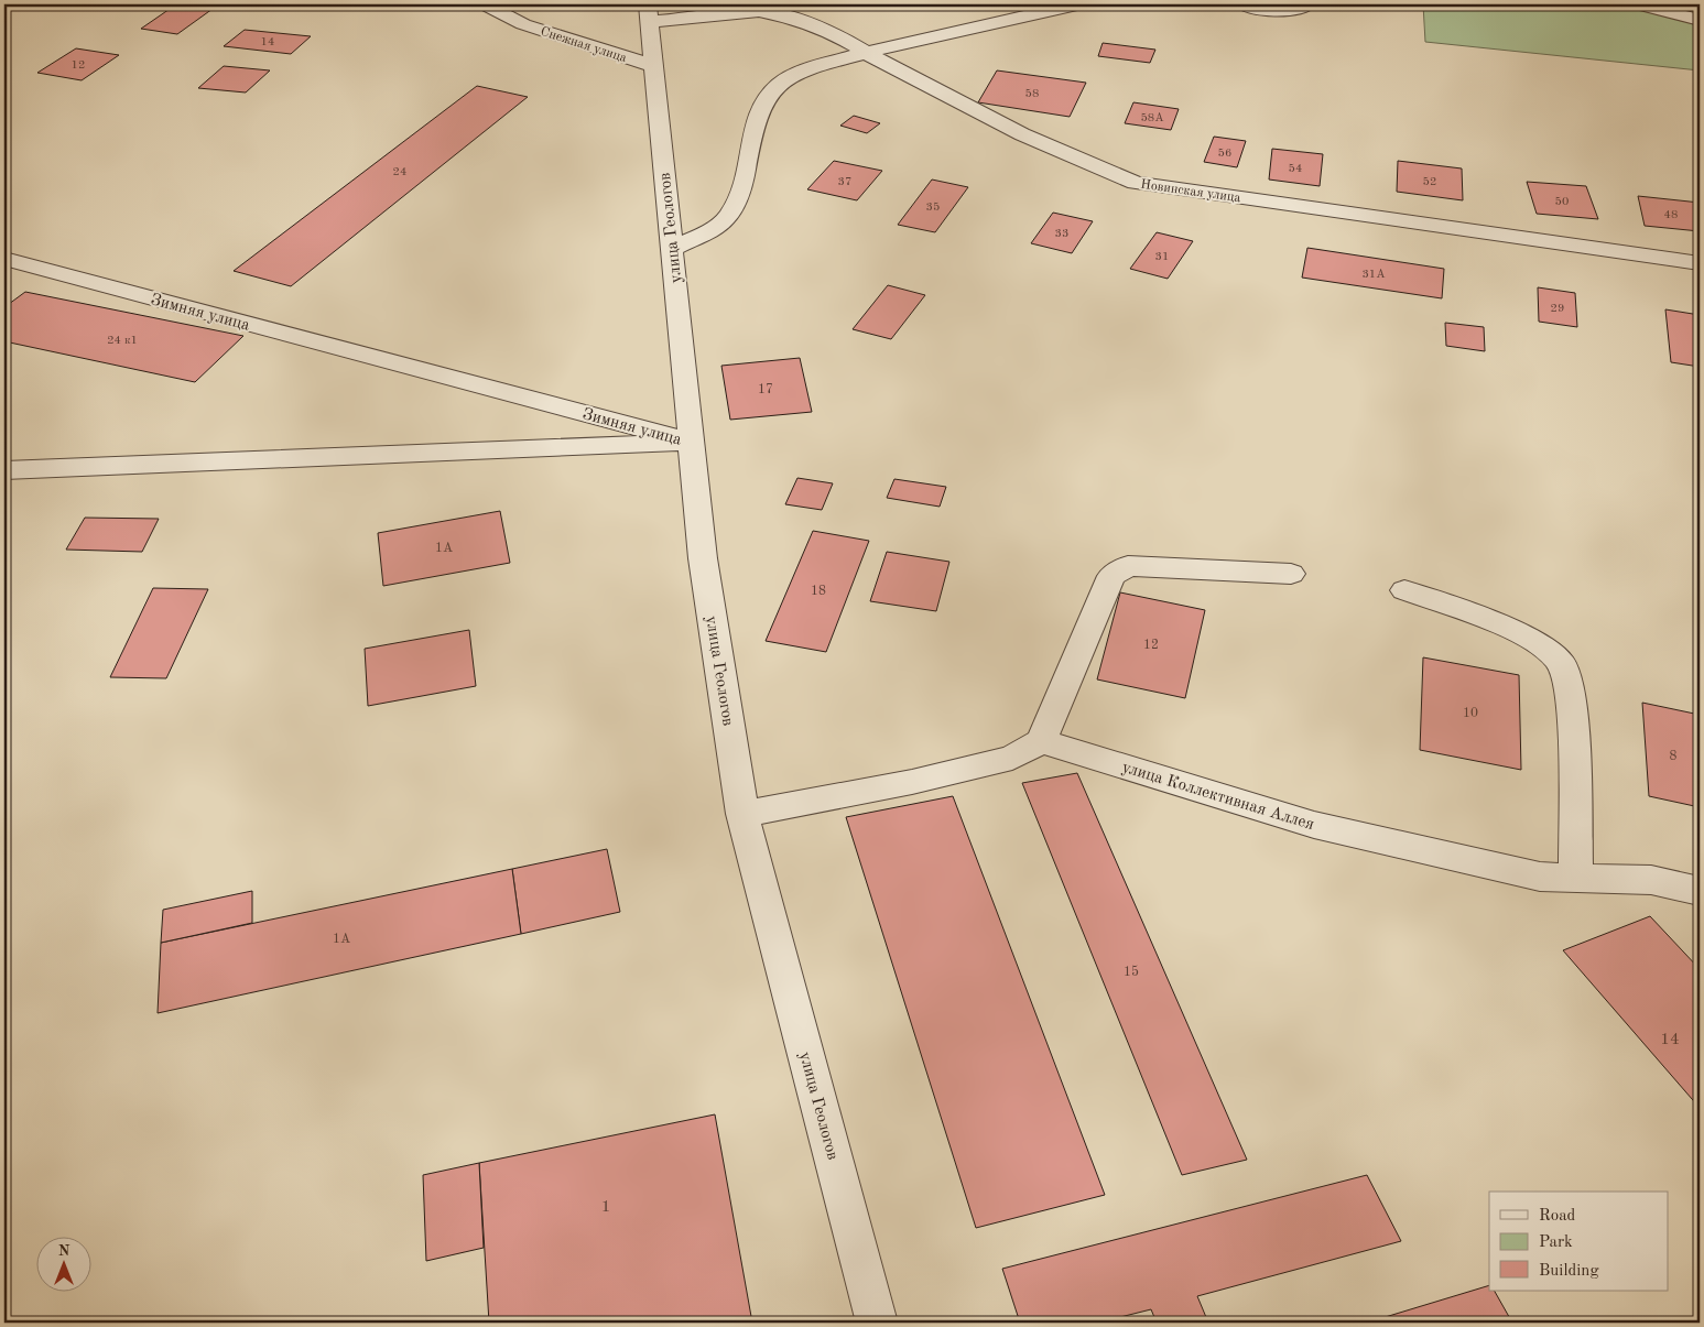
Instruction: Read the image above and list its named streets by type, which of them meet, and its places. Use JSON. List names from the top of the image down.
{
  "streets": {
    "street": [
      "Снежная улица",
      "Новинская улица",
      "улица Геологов",
      "Зимняя улица",
      "улица Коллективная Аллея"
    ]
  },
  "crossings": [
    ["Снежная улица", "улица Геологов"],
    ["Новинская улица", "улица Геологов"],
    ["улица Геологов", "Зимняя улица"]
  ],
  "house_numbers": [
    "14",
    "12",
    "58",
    "58А",
    "56",
    "54",
    "24",
    "37",
    "52",
    "50",
    "35",
    "48",
    "33",
    "31",
    "31А",
    "29",
    "24 к1",
    "17",
    "1А",
    "18",
    "12",
    "10",
    "8",
    "1А",
    "15",
    "14",
    "1"
  ],
  "legend": ["Road", "Park", "Building"],
  "north": "top"
}
